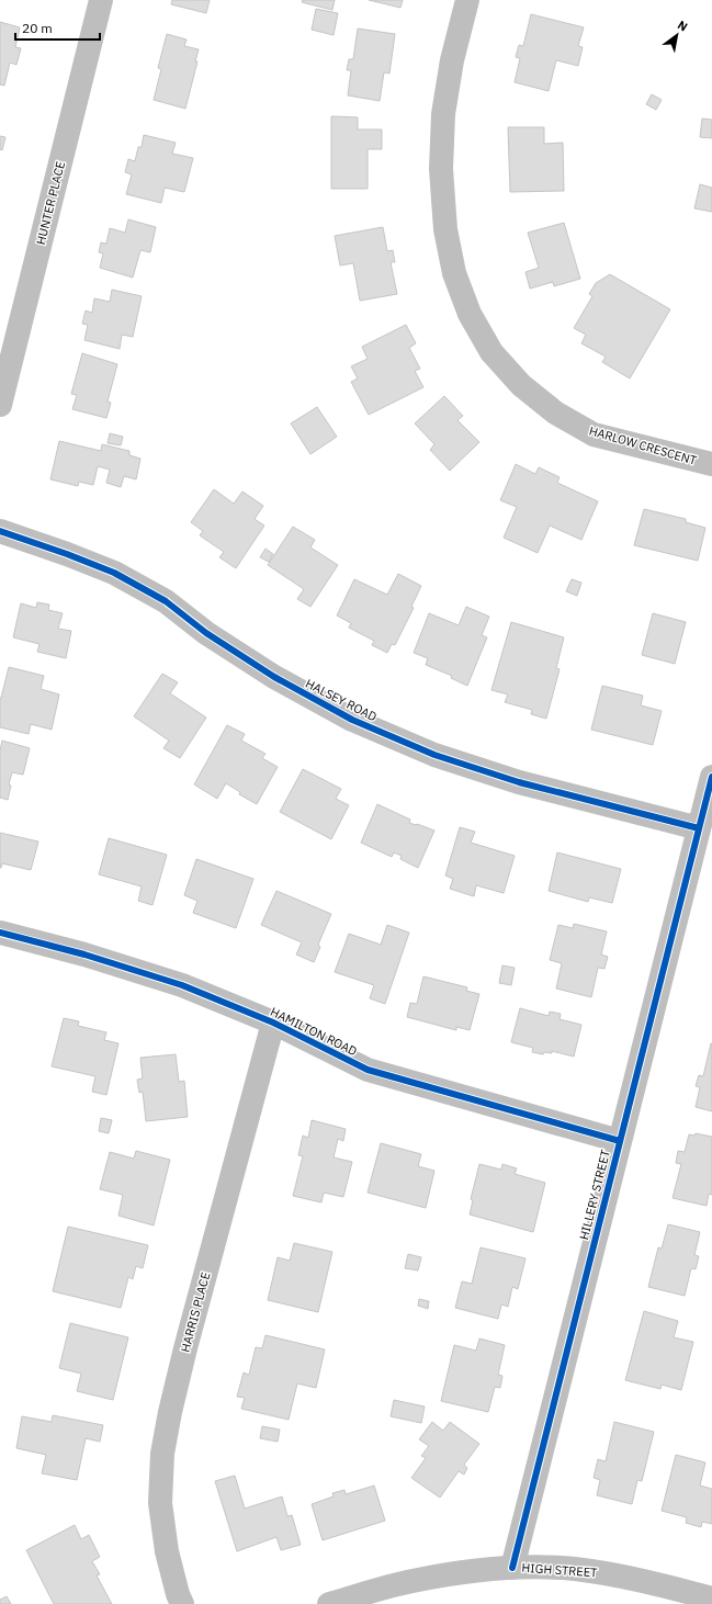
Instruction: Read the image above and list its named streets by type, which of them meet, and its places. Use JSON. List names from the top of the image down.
{
  "streets": {
    "street": [
      "HUNTER PLACE",
      "HARLOW CRESCENT",
      "HALSEY ROAD",
      "HAMILTON ROAD",
      "HILLERY STREET",
      "HARRIS PLACE",
      "HIGH STREET"
    ]
  },
  "crossings": [
    ["HALSEY ROAD", "HILLERY STREET"],
    ["HAMILTON ROAD", "HILLERY STREET"],
    ["HAMILTON ROAD", "HARRIS PLACE"],
    ["HILLERY STREET", "HIGH STREET"]
  ],
  "scale_bar": "20 m",
  "north": "top right"
}
